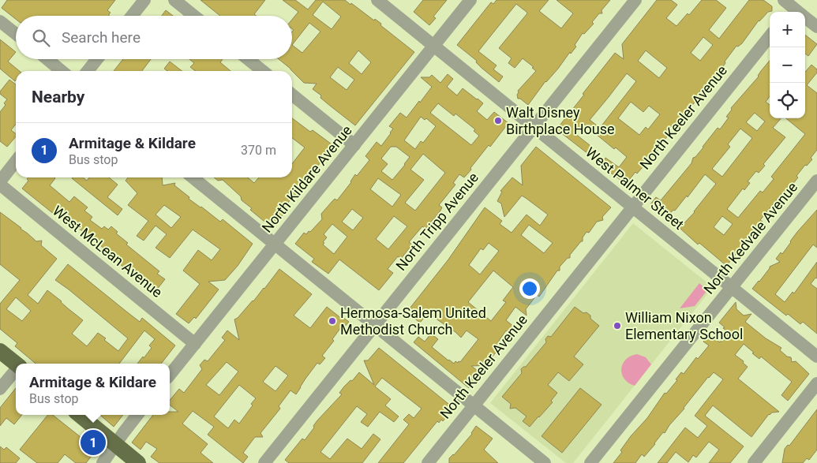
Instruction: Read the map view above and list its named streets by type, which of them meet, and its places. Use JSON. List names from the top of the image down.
{
  "streets": {
    "street": [
      "North Keeler Avenue",
      "North Kildare Avenue",
      "West Palmer Street",
      "North Tripp Avenue",
      "North Kedvale Avenue",
      "West McLean Avenue"
    ]
  },
  "crossings": [
    ["North Keeler Avenue", "West Palmer Street"],
    ["North Kildare Avenue", "West Palmer Street"],
    ["North Kildare Avenue", "West McLean Avenue"],
    ["West Palmer Street", "North Tripp Avenue"],
    ["West Palmer Street", "North Kedvale Avenue"]
  ],
  "places": ["Walt Disney Birthplace House", "Hermosa-Salem United Methodist Church", "William Nixon Elementary School"],
  "page": {
    "map_buttons": ["+", "−"],
    "search": "Search here",
    "heading": "Nearby",
    "list": [
      {
        "mark": "1",
        "name": "Armitage & Kildare",
        "note": "Bus stop",
        "value": "370 m"
      }
    ],
    "popup": ["Armitage & Kildare", "Bus stop"],
    "pins": "1"
  }
}
